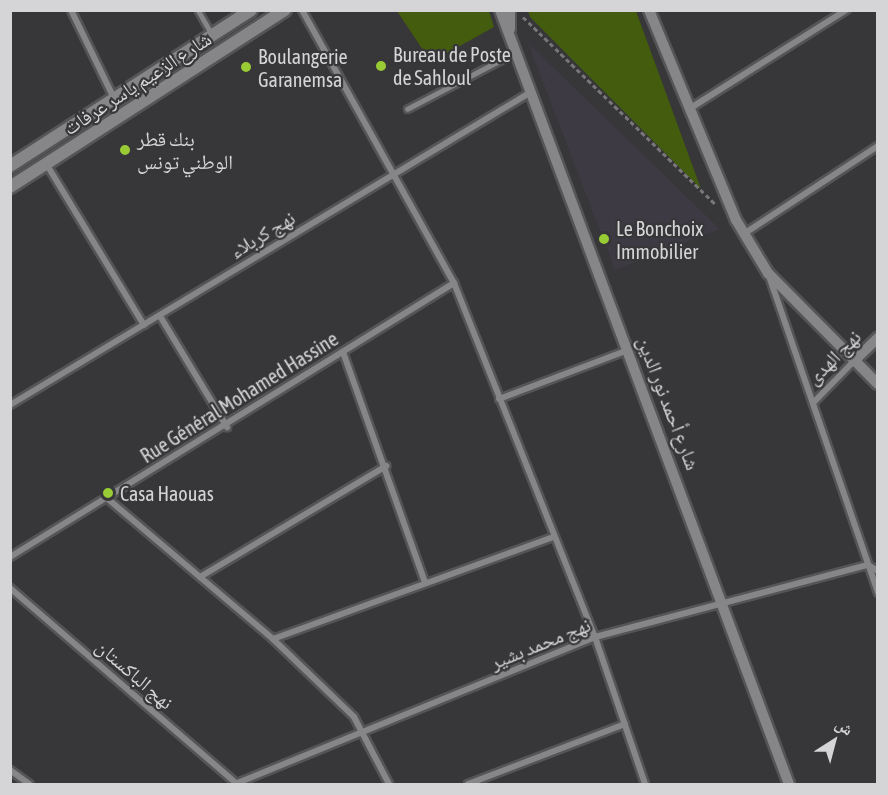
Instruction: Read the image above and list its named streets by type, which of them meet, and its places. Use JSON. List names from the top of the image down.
{
  "streets": {
    "main road": ["شارع الزعيم ياسر عرفات"],
    "street": [
      "نهج كربلاء",
      "نهج الهدى",
      "Rue Général Mohamed Hassine",
      "شارع أحمد نور الدين",
      "نهج محمد بشير",
      "نهج الباكستان"
    ]
  },
  "crossings": [
    ["نهج كربلاء", "شارع أحمد نور الدين"],
    ["شارع أحمد نور الدين", "نهج محمد بشير"],
    ["نهج محمد بشير", "نهج الباكستان"]
  ],
  "places": [
    "Bureau de Poste de Sahloul",
    "Boulangerie Garanemsa",
    "بنك قطر الوطني تونس",
    "Le Bonchoix Immobilier",
    "Casa Haouas"
  ],
  "north": "top right"
}
